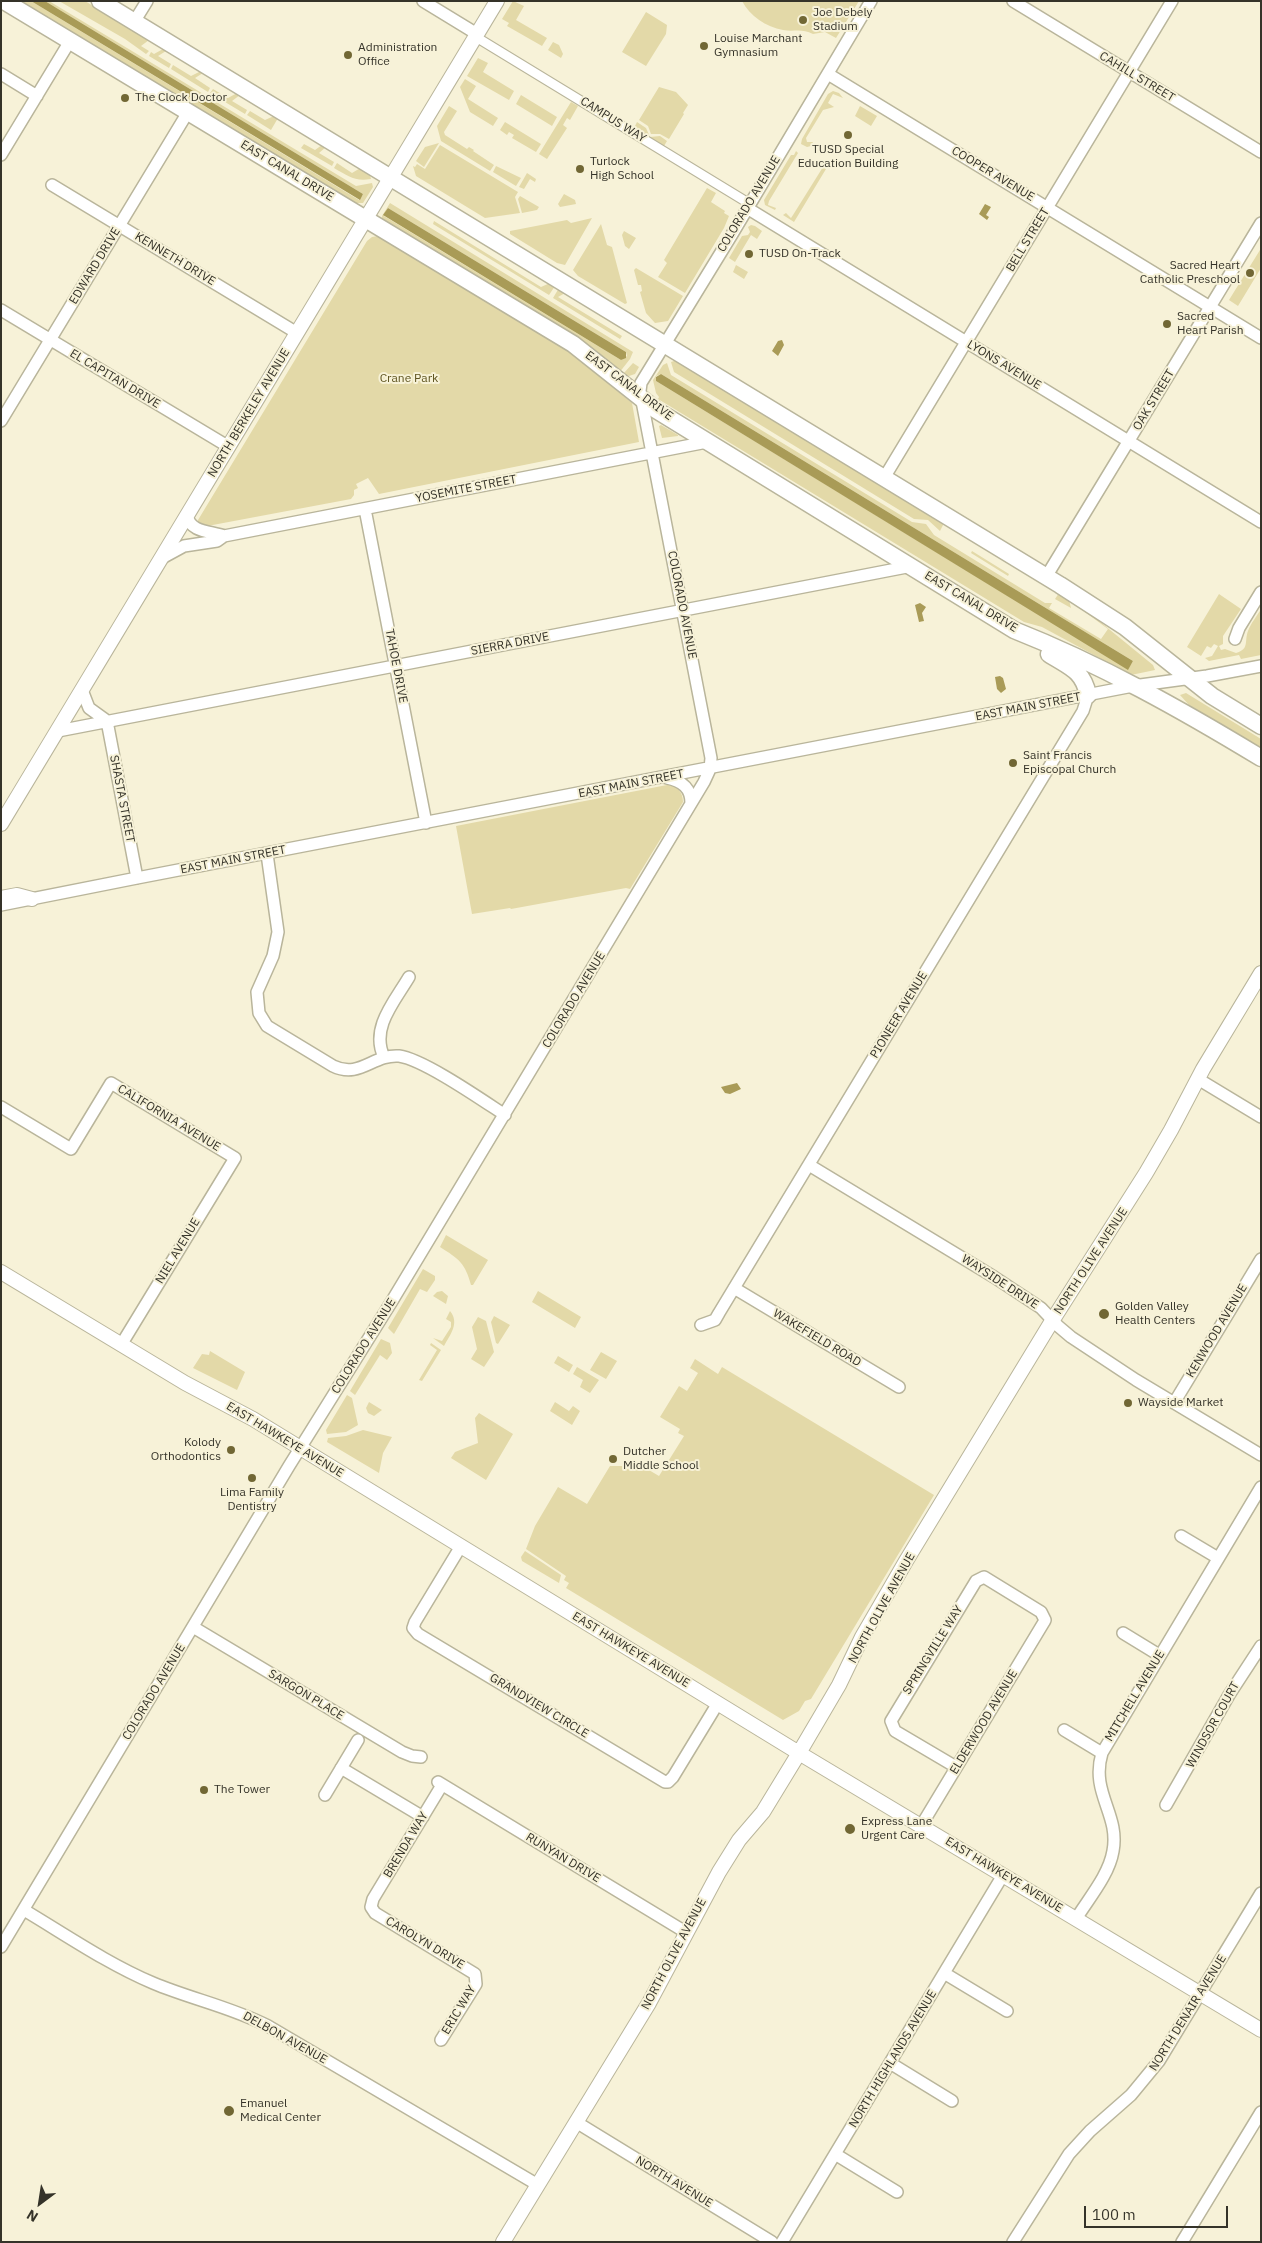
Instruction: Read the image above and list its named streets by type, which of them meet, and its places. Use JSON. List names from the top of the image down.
{
  "streets": {
    "main road": ["EAST CANAL DRIVE"],
    "street": [
      "CAHILL STREET",
      "CAMPUS WAY",
      "COOPER AVENUE",
      "COLORADO AVENUE",
      "BELL STREET",
      "KENNETH DRIVE",
      "EDWARD DRIVE",
      "LYONS AVENUE",
      "EL CAPITAN DRIVE",
      "OAK STREET",
      "NORTH BERKELEY AVENUE",
      "YOSEMITE STREET",
      "SIERRA DRIVE",
      "TAHOE DRIVE",
      "EAST MAIN STREET",
      "SHASTA STREET",
      "PIONEER AVENUE",
      "CALIFORNIA AVENUE",
      "NIEL AVENUE",
      "NORTH OLIVE AVENUE",
      "WAYSIDE DRIVE",
      "KENWOOD AVENUE",
      "WAKEFIELD ROAD",
      "EAST HAWKEYE AVENUE",
      "SPRINGVILLE WAY",
      "SARGON PLACE",
      "MITCHELL AVENUE",
      "GRANDVIEW CIRCLE",
      "ELDERWOOD AVENUE",
      "WINDSOR COURT",
      "BRENDA WAY",
      "RUNYAN DRIVE",
      "CAROLYN DRIVE",
      "ERIC WAY",
      "NORTH DENAIR AVENUE",
      "DELBON AVENUE",
      "NORTH HIGHLANDS AVENUE",
      "NORTH AVENUE"
    ]
  },
  "crossings": [
    ["CAHILL STREET", "BELL STREET"],
    ["CAMPUS WAY", "COLORADO AVENUE"],
    ["CAMPUS WAY", "LYONS AVENUE"],
    ["CAMPUS WAY", "NORTH BERKELEY AVENUE"],
    ["EAST CANAL DRIVE", "COLORADO AVENUE"],
    ["EAST CANAL DRIVE", "EDWARD DRIVE"],
    ["EAST CANAL DRIVE", "NORTH BERKELEY AVENUE"],
    ["EAST CANAL DRIVE", "YOSEMITE STREET"],
    ["EAST CANAL DRIVE", "SIERRA DRIVE"],
    ["EAST CANAL DRIVE", "EAST MAIN STREET"],
    ["COOPER AVENUE", "COLORADO AVENUE"],
    ["COOPER AVENUE", "BELL STREET"],
    ["COOPER AVENUE", "OAK STREET"],
    ["COLORADO AVENUE", "LYONS AVENUE"],
    ["COLORADO AVENUE", "YOSEMITE STREET"],
    ["COLORADO AVENUE", "SIERRA DRIVE"],
    ["COLORADO AVENUE", "EAST MAIN STREET"],
    ["COLORADO AVENUE", "EAST HAWKEYE AVENUE"],
    ["COLORADO AVENUE", "SARGON PLACE"],
    ["COLORADO AVENUE", "DELBON AVENUE"],
    ["BELL STREET", "LYONS AVENUE"],
    ["KENNETH DRIVE", "EDWARD DRIVE"],
    ["KENNETH DRIVE", "NORTH BERKELEY AVENUE"],
    ["EDWARD DRIVE", "EL CAPITAN DRIVE"],
    ["LYONS AVENUE", "OAK STREET"],
    ["EL CAPITAN DRIVE", "NORTH BERKELEY AVENUE"],
    ["NORTH BERKELEY AVENUE", "YOSEMITE STREET"],
    ["NORTH BERKELEY AVENUE", "SIERRA DRIVE"],
    ["YOSEMITE STREET", "TAHOE DRIVE"],
    ["SIERRA DRIVE", "TAHOE DRIVE"],
    ["SIERRA DRIVE", "SHASTA STREET"],
    ["TAHOE DRIVE", "EAST MAIN STREET"],
    ["EAST MAIN STREET", "SHASTA STREET"],
    ["EAST MAIN STREET", "PIONEER AVENUE"],
    ["PIONEER AVENUE", "WAYSIDE DRIVE"],
    ["PIONEER AVENUE", "WAKEFIELD ROAD"],
    ["CALIFORNIA AVENUE", "NIEL AVENUE"],
    ["NIEL AVENUE", "EAST HAWKEYE AVENUE"],
    ["NORTH OLIVE AVENUE", "WAYSIDE DRIVE"],
    ["NORTH OLIVE AVENUE", "EAST HAWKEYE AVENUE"],
    ["NORTH OLIVE AVENUE", "RUNYAN DRIVE"],
    ["NORTH OLIVE AVENUE", "DELBON AVENUE"],
    ["NORTH OLIVE AVENUE", "NORTH AVENUE"],
    ["WAYSIDE DRIVE", "KENWOOD AVENUE"],
    ["EAST HAWKEYE AVENUE", "MITCHELL AVENUE"],
    ["EAST HAWKEYE AVENUE", "GRANDVIEW CIRCLE"],
    ["EAST HAWKEYE AVENUE", "ELDERWOOD AVENUE"],
    ["EAST HAWKEYE AVENUE", "NORTH DENAIR AVENUE"],
    ["EAST HAWKEYE AVENUE", "NORTH HIGHLANDS AVENUE"],
    ["SPRINGVILLE WAY", "ELDERWOOD AVENUE"],
    ["BRENDA WAY", "RUNYAN DRIVE"],
    ["BRENDA WAY", "CAROLYN DRIVE"],
    ["CAROLYN DRIVE", "ERIC WAY"]
  ],
  "parks": ["Crane Park"],
  "places": [
    "Joe Debely Stadium",
    "Louise Marchant Gymnasium",
    "Administration Office",
    "The Clock Doctor",
    "TUSD Special Education Building",
    "Turlock High School",
    "TUSD On-Track",
    "Sacred Heart Catholic Preschool",
    "Sacred Heart Parish",
    "Saint Francis Episcopal Church",
    "Golden Valley Health Centers",
    "Wayside Market",
    "Kolody Orthodontics",
    "Dutcher Middle School",
    "Lima Family Dentistry",
    "The Tower",
    "Express Lane Urgent Care",
    "Emanuel Medical Center"
  ],
  "scale_bar": "100 m",
  "north": "bottom left"
}
